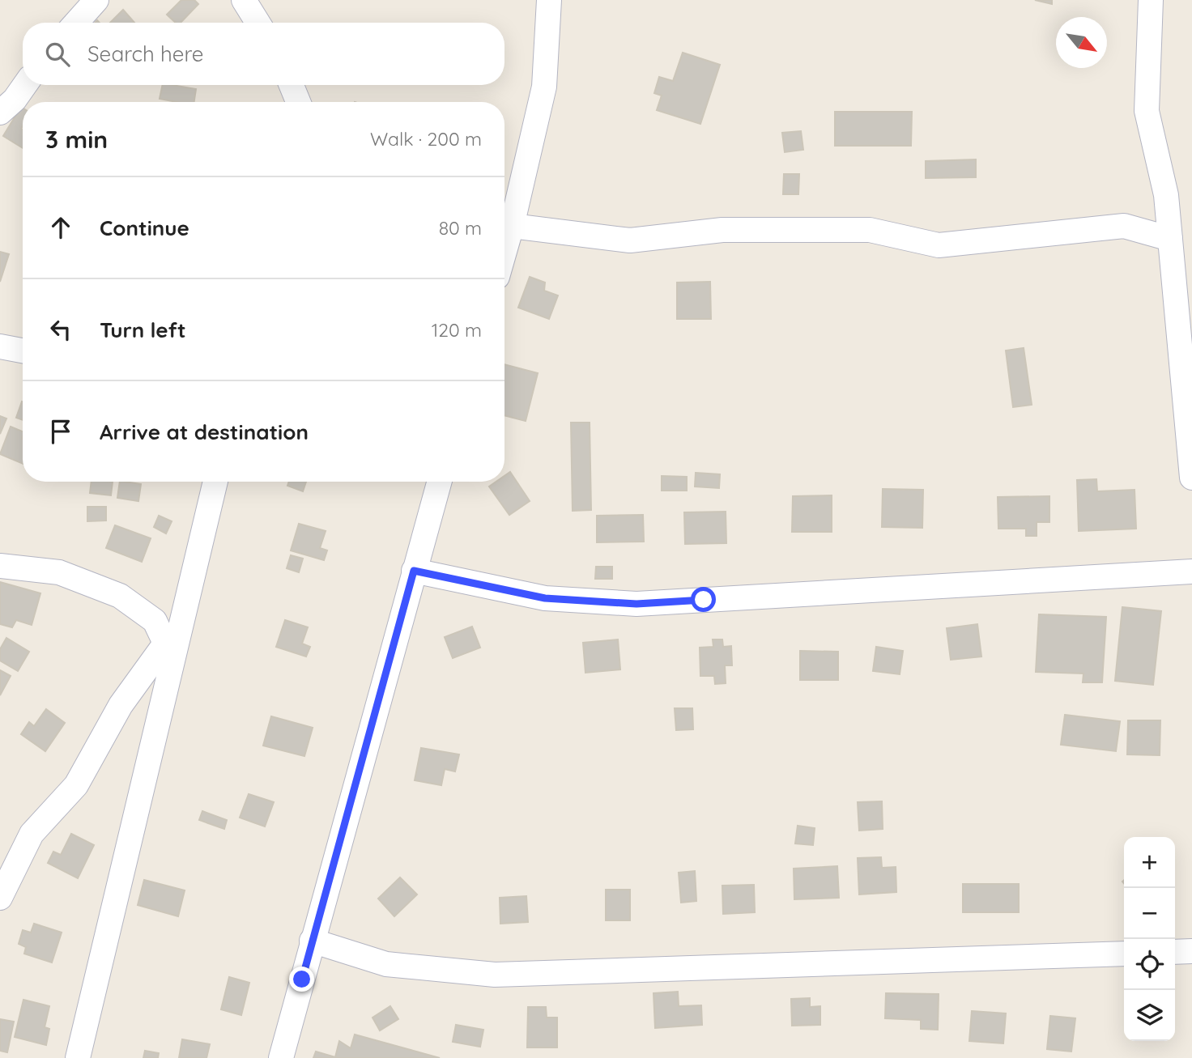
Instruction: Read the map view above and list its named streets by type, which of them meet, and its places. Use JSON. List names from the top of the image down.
{
  "north": "bottom right",
  "page": {
    "search": "Search here",
    "heading": ["3 min", "Walk · 200 m"],
    "list": [
      ["Continue", "80 m"],
      ["Turn left", "120 m"],
      "Arrive at destination"
    ],
    "map_buttons": ["+", "−"]
  }
}
